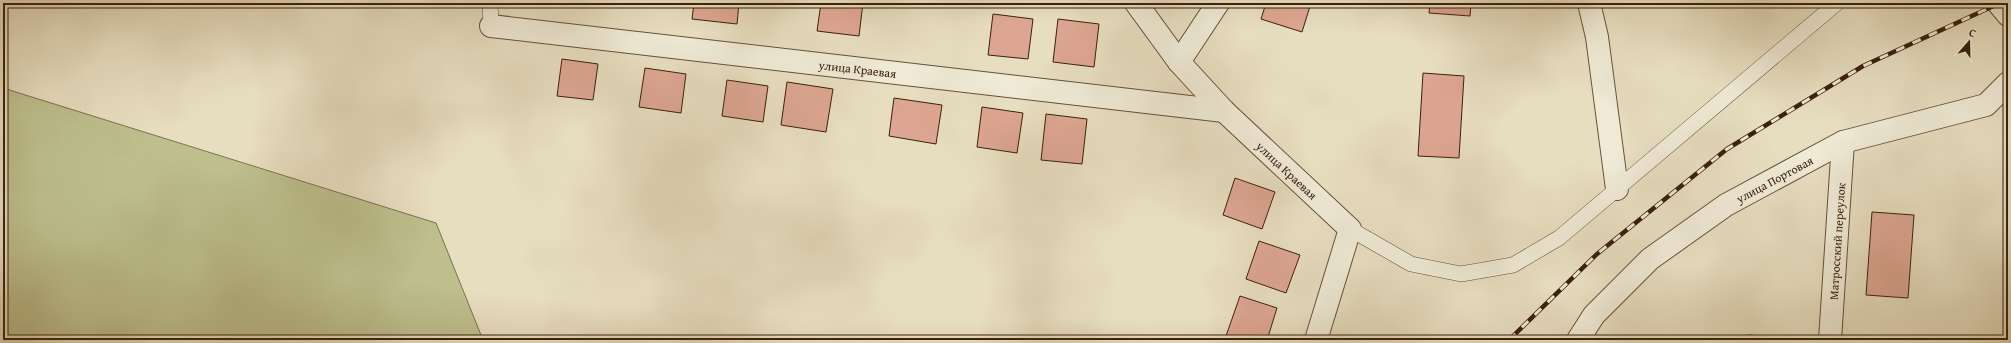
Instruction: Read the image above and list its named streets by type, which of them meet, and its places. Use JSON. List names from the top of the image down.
{
  "streets": {
    "street": ["улица Краевая", "улица Портовая", "Матросский переулок"]
  },
  "crossings": [
    ["улица Портовая", "Матросский переулок"]
  ],
  "north": "top"
}
